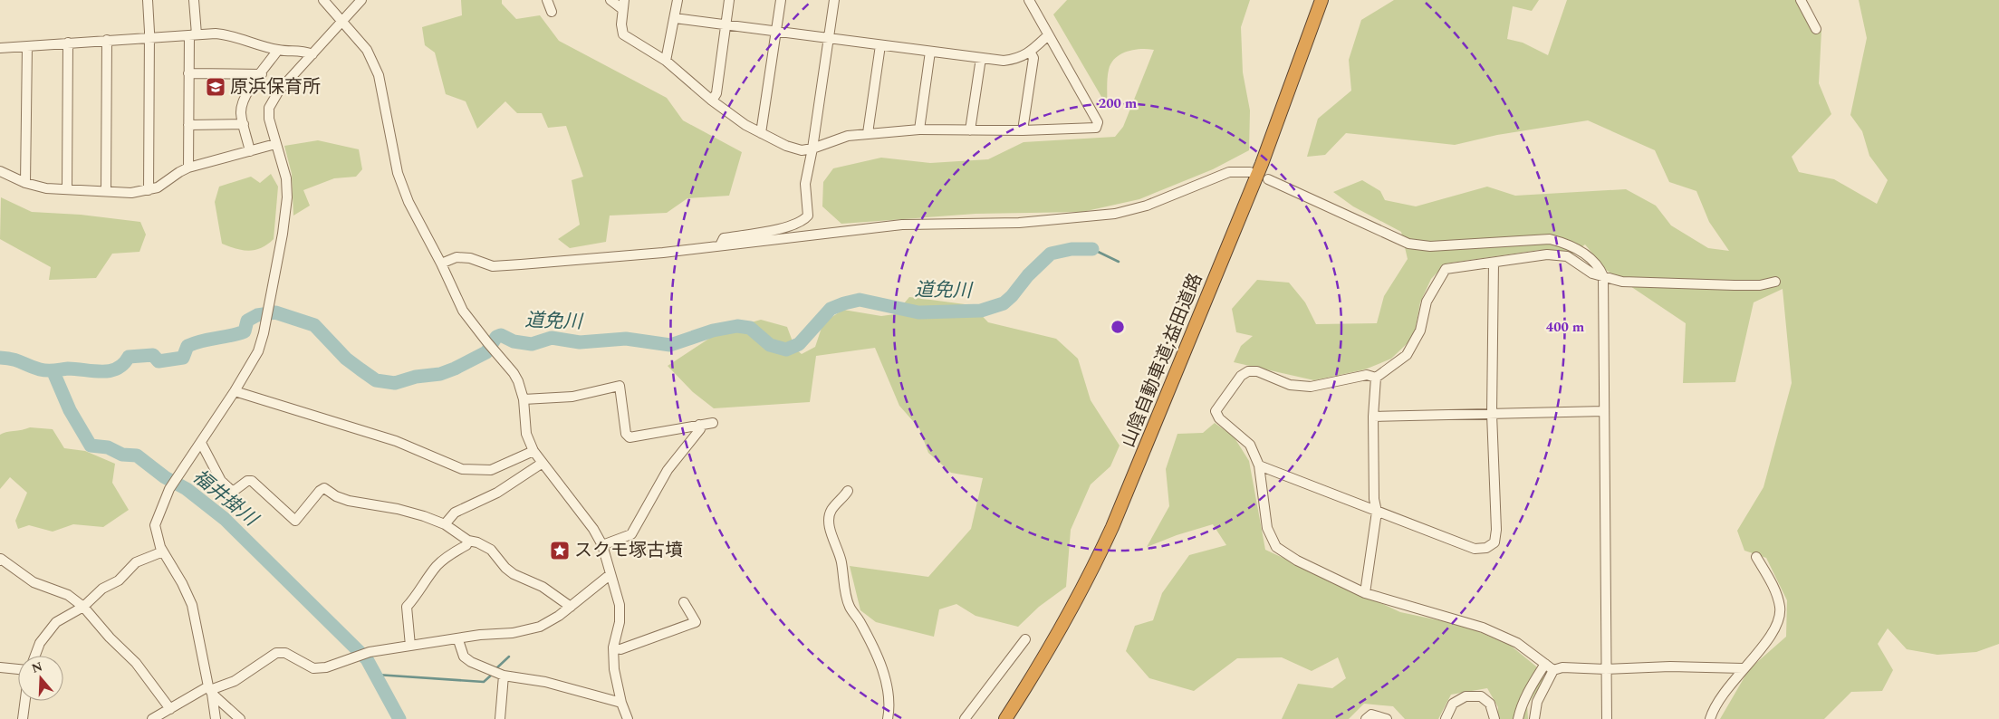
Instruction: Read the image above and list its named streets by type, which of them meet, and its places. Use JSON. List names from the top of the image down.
{
  "streets": {
    "highway": ["山陰自動車道;益田道路"]
  },
  "water": ["道免川", "福井掛川"],
  "places": {
    "school or university": ["原浜保育所"],
    "place": ["スクモ塚古墳"]
  },
  "north": "top",
  "rings": ["200 m", "400 m"]
}
